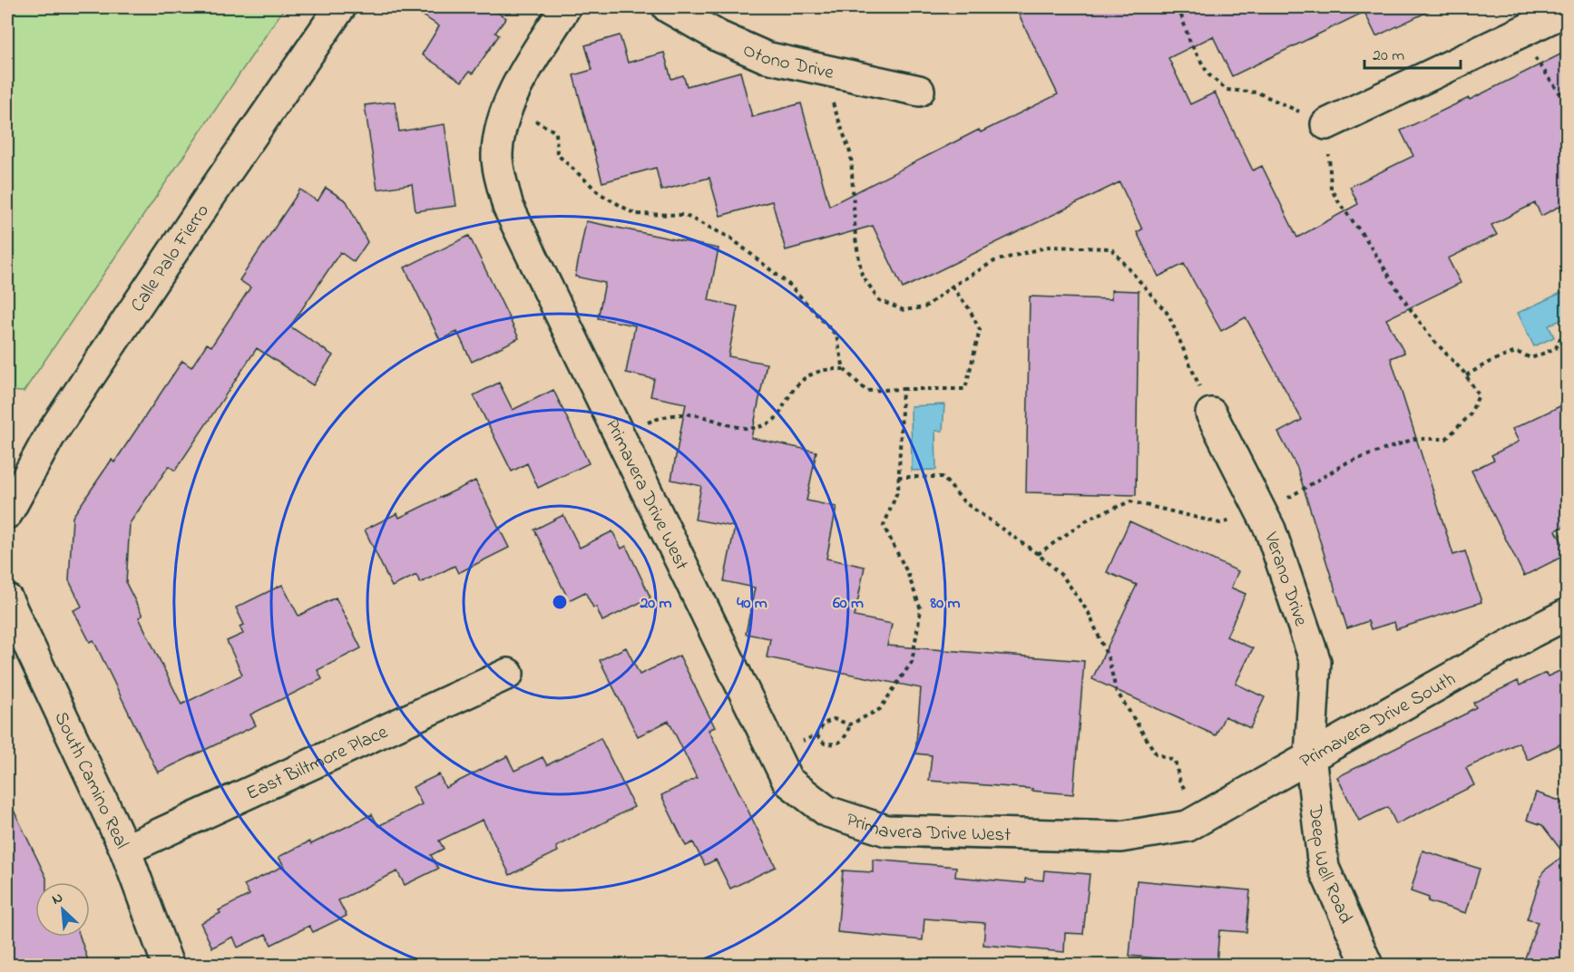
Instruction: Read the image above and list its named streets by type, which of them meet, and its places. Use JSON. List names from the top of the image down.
{
  "streets": {
    "street": [
      "Otono Drive",
      "Calle Palo Fierro",
      "Primavera Drive West",
      "Verano Drive",
      "Primavera Drive South",
      "East Biltmore Place",
      "South Camino Real",
      "Deep Well Road"
    ]
  },
  "crossings": [
    ["Primavera Drive West", "Primavera Drive South"],
    ["Verano Drive", "Primavera Drive South"],
    ["Verano Drive", "Deep Well Road"],
    ["Primavera Drive South", "Deep Well Road"],
    ["East Biltmore Place", "South Camino Real"]
  ],
  "scale_bar": "20 m",
  "north": "top left",
  "rings": [
    "20 m",
    "40 m",
    "60 m",
    "80 m"
  ]
}
